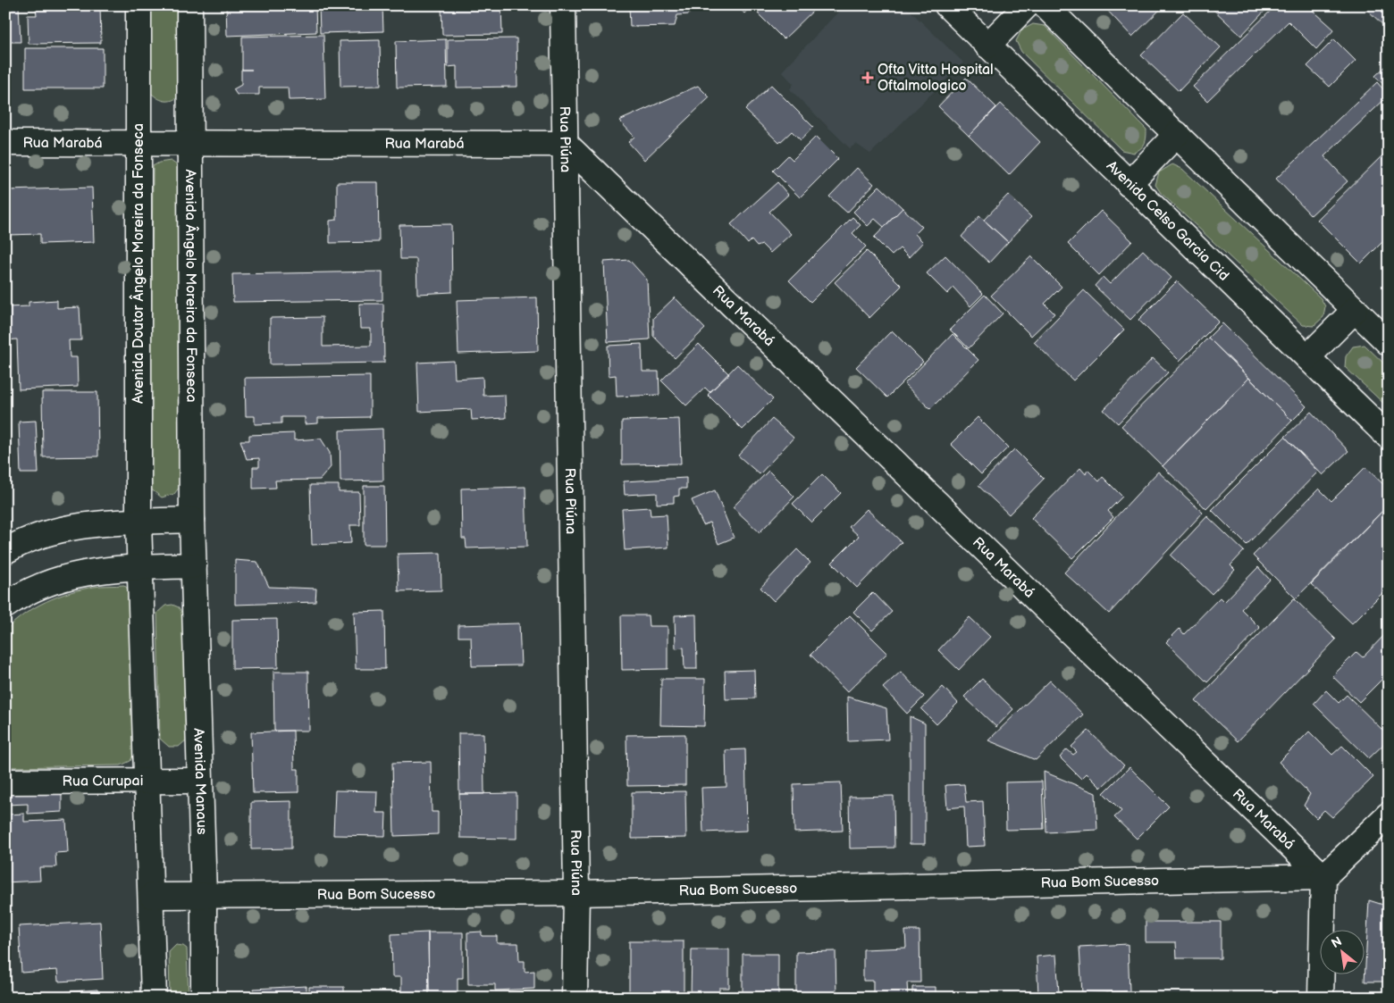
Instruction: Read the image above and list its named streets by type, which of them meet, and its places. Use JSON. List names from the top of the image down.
{
  "streets": {
    "street": [
      "Rua Piúna",
      "Rua Marabá",
      "Avenida Celso Garcia Cid",
      "Avenida Doutor Ângelo Moreira da Fonseca",
      "Avenida Ângelo Moreira da Fonseca",
      "Rua Curupai",
      "Avenida Manaus",
      "Rua Bom Sucesso"
    ]
  },
  "crossings": [
    ["Rua Piúna", "Rua Marabá"],
    ["Rua Piúna", "Rua Bom Sucesso"],
    ["Rua Marabá", "Avenida Doutor Ângelo Moreira da Fonseca"],
    ["Rua Marabá", "Avenida Ângelo Moreira da Fonseca"],
    ["Rua Marabá", "Rua Bom Sucesso"],
    ["Avenida Ângelo Moreira da Fonseca", "Avenida Manaus"],
    ["Rua Curupai", "Avenida Manaus"],
    ["Avenida Manaus", "Rua Bom Sucesso"]
  ],
  "places": {
    "health": ["Ofta Vitta Hospital Oftalmologico"]
  },
  "north": "top left"
}
